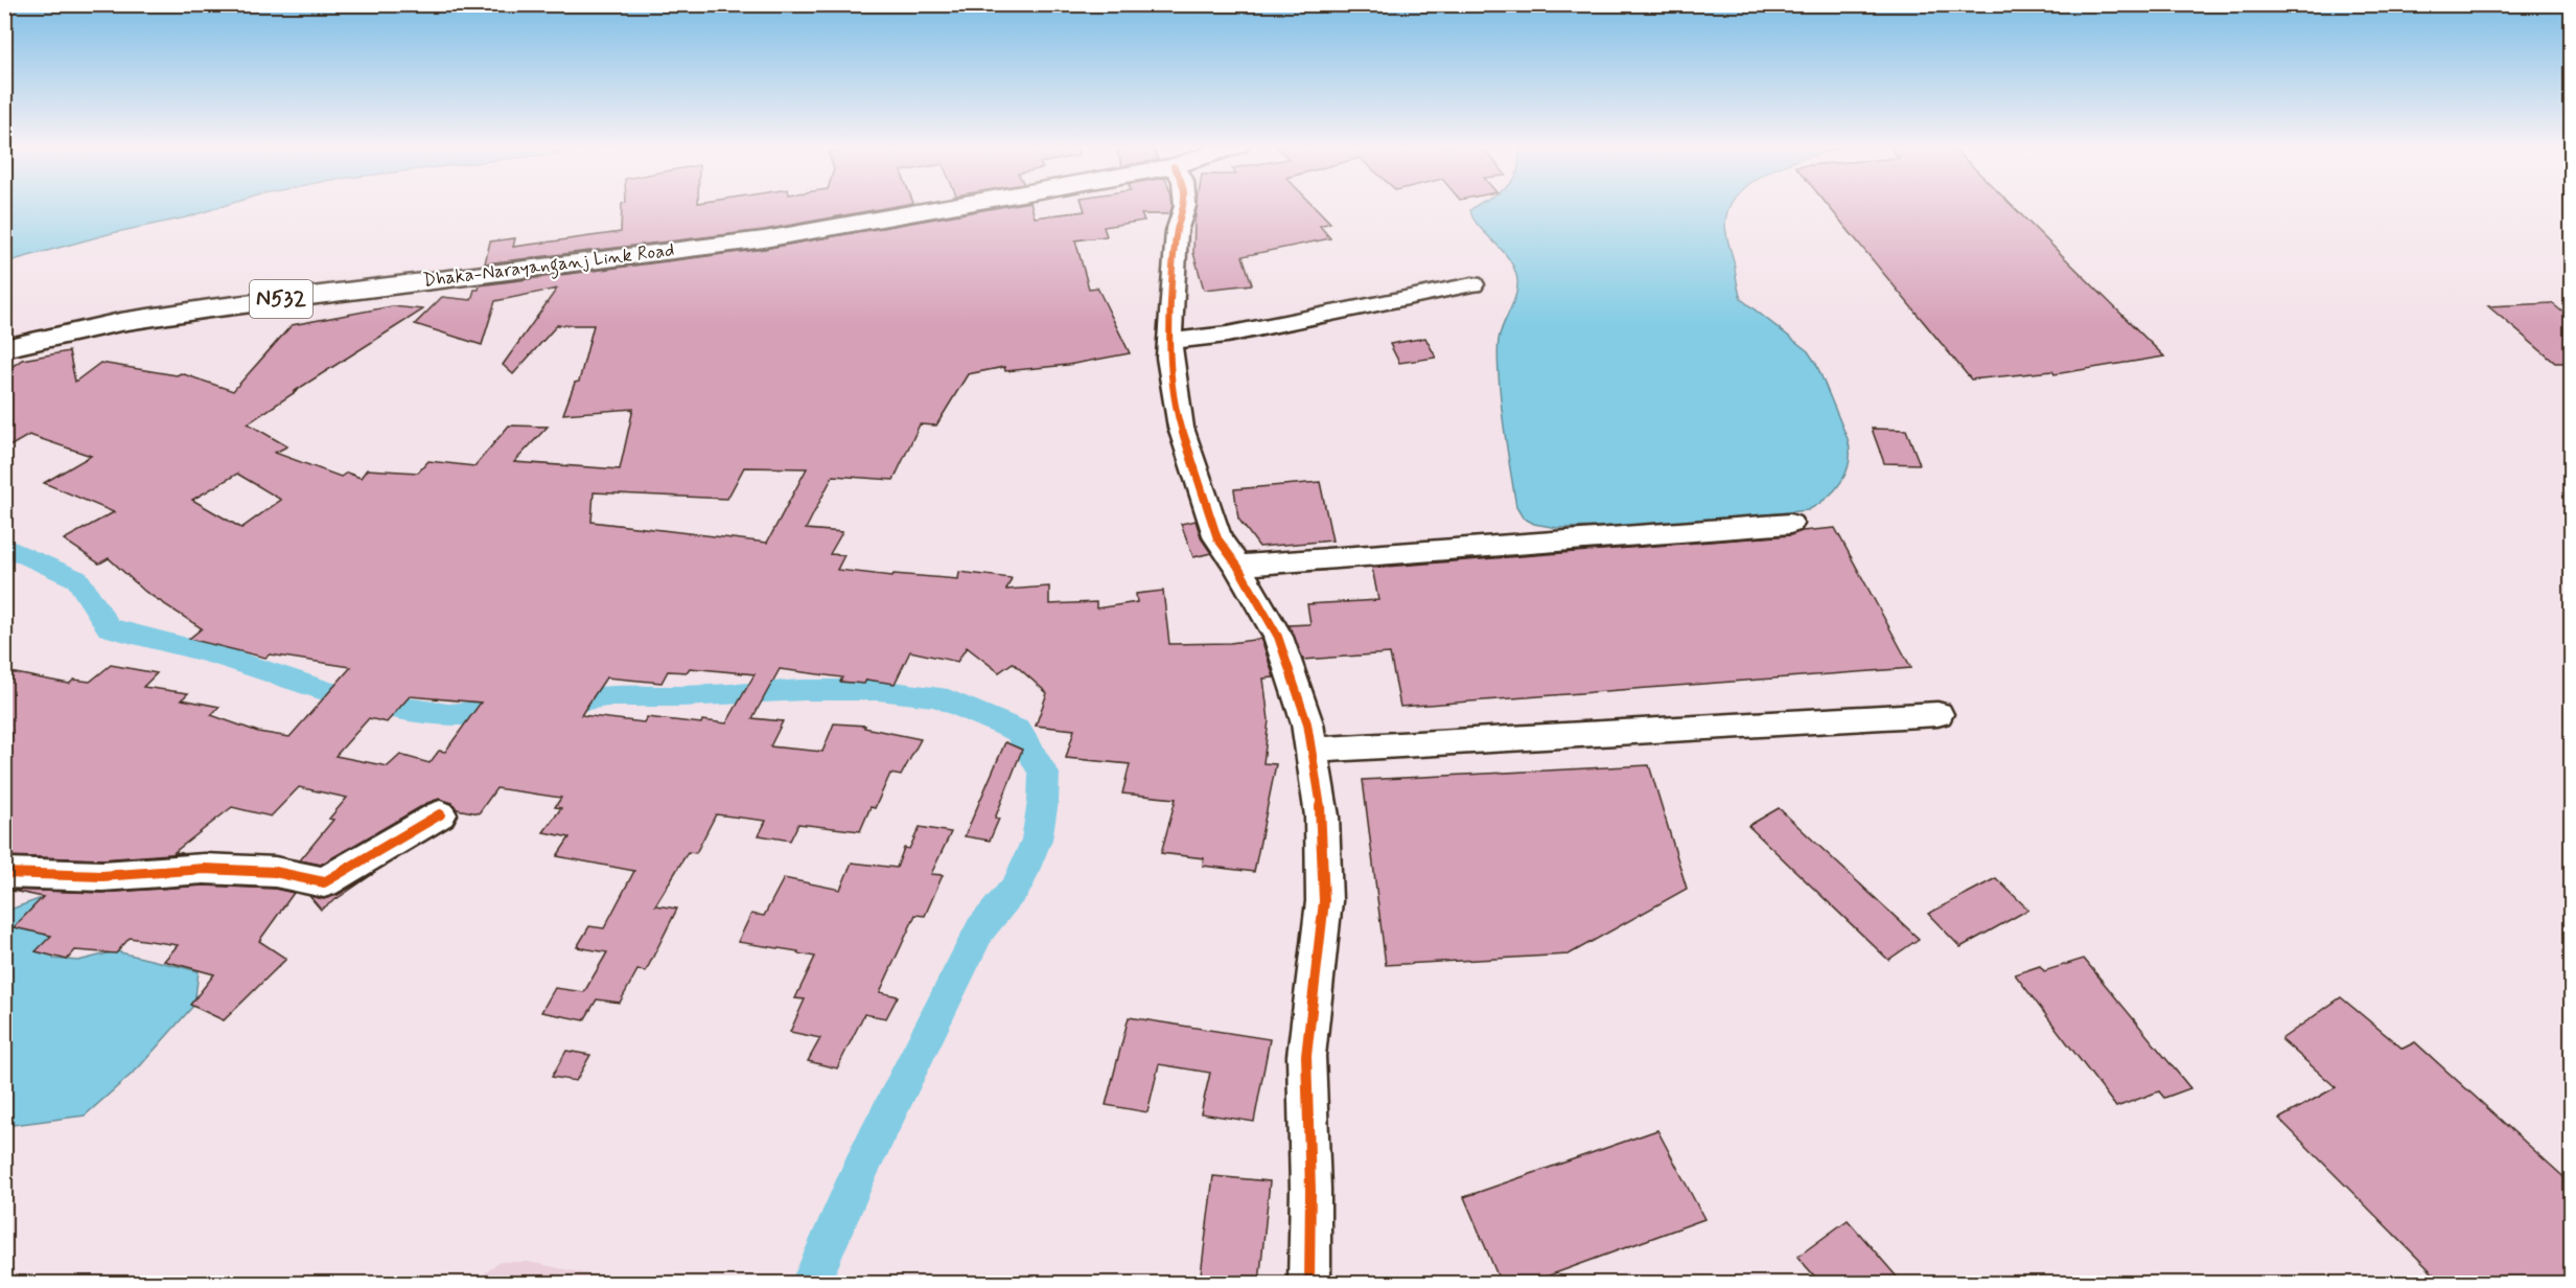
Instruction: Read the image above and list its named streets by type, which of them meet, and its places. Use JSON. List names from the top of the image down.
{
  "streets": {
    "highway": ["Dhaka-Narayanganj Link Road", "N532"]
  }
}
